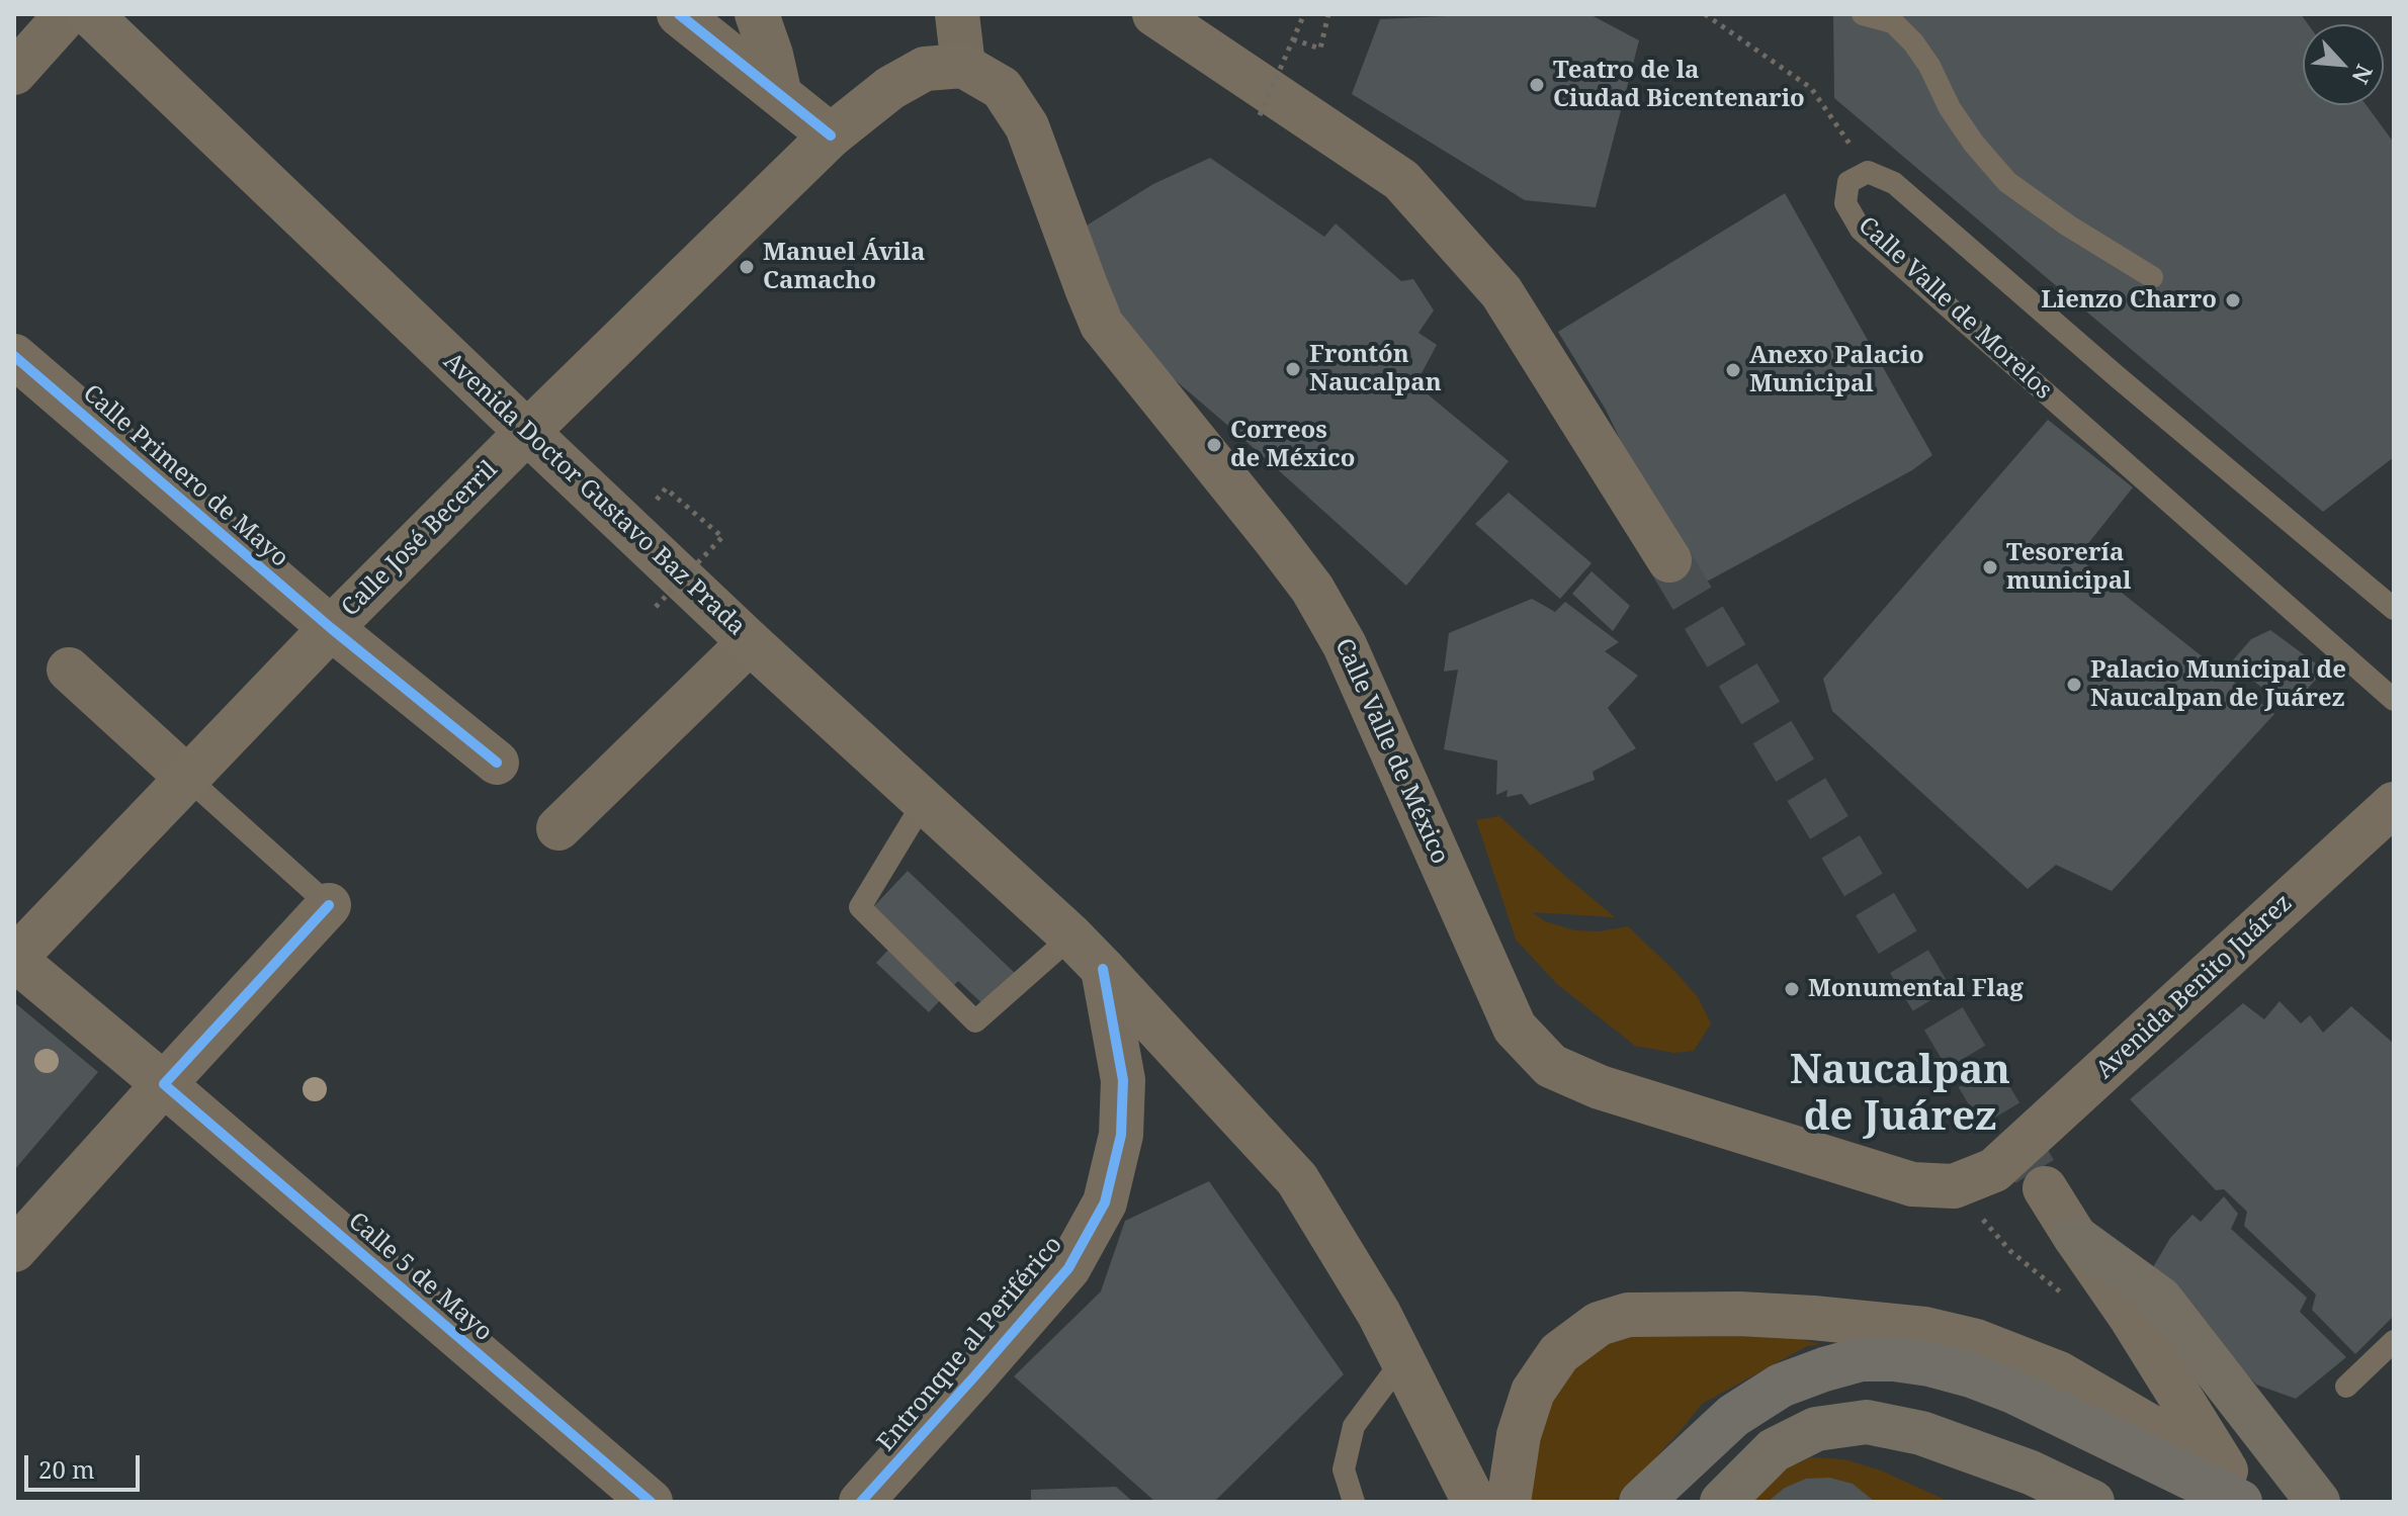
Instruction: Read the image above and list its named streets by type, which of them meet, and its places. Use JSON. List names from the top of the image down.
{
  "streets": {
    "main road": [
      "Avenida Doctor Gustavo Baz Prada",
      "Calle José Becerril",
      "Calle Valle de México",
      "Avenida Benito Juárez",
      "Calle 5 de Mayo"
    ],
    "street": ["Calle Primero de Mayo", "Entronque al Periférico"],
    "lane": ["Calle Valle de Morelos"]
  },
  "crossings": [
    ["Calle Primero de Mayo", "Calle José Becerril"],
    ["Avenida Doctor Gustavo Baz Prada", "Calle José Becerril"],
    ["Avenida Doctor Gustavo Baz Prada", "Entronque al Periférico"],
    ["Calle José Becerril", "Calle Valle de México"],
    ["Calle José Becerril", "Calle 5 de Mayo"],
    ["Calle Valle de México", "Avenida Benito Juárez"]
  ],
  "districts": ["Naucalpan de Juárez"],
  "places": [
    "Teatro de la Ciudad Bicentenario",
    "Manuel Ávila Camacho",
    "Lienzo Charro",
    "Frontón Naucalpan",
    "Anexo Palacio Municipal",
    "Correos de México",
    "Tesorería municipal",
    "Palacio Municipal de Naucalpan de Juárez",
    "Monumental Flag"
  ],
  "scale_bar": "20 m",
  "north": "bottom right"
}
